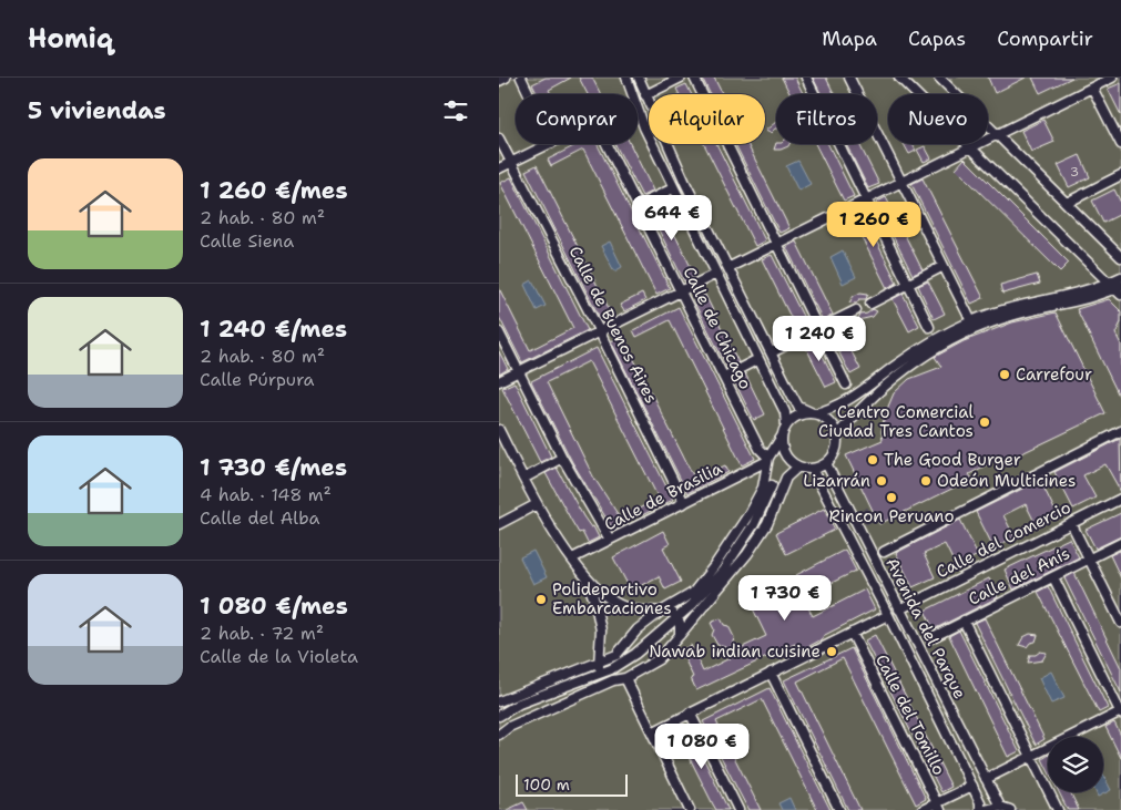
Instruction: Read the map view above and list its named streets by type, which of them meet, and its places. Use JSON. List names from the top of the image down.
{
  "streets": {
    "street": [
      "Calle de Buenos Aires",
      "Calle de Chicago",
      "Calle de Brasilia",
      "Calle del Comercio",
      "Calle del Anís",
      "Avenida del Parque",
      "Calle del Tomillo"
    ]
  },
  "crossings": [
    ["Calle de Buenos Aires", "Calle de Brasilia"],
    ["Calle de Chicago", "Calle de Brasilia"],
    ["Calle del Comercio", "Avenida del Parque"]
  ],
  "places": [
    "Carrefour",
    "Centro Comercial Ciudad Tres Cantos",
    "The Good Burger",
    "Lizarrán",
    "Odeón Multicines",
    "Rincon Peruano",
    "Polideportivo Embarcaciones",
    "Nawab indian cuisine"
  ],
  "house_numbers": ["3"],
  "scale_bar": "100 m",
  "page": {
    "header": "Homiq",
    "nav": ["Mapa", "Capas", "Compartir"],
    "heading": "5 viviendas",
    "chip": [
      "Comprar",
      "Alquilar",
      "Filtros",
      "Nuevo"
    ],
    "list": [
      {
        "name": "1 260 €/mes",
        "note": "2 hab. · 80 m² · Calle Siena"
      },
      {
        "name": "1 240 €/mes",
        "note": "2 hab. · 80 m² · Calle Púrpura"
      },
      {
        "name": "1 730 €/mes",
        "note": "4 hab. · 148 m² · Calle del Alba"
      },
      {
        "name": "1 080 €/mes",
        "note": "2 hab. · 72 m² · Calle de la Violeta"
      }
    ],
    "price": [
      "644 €",
      "1 260 €",
      "1 240 €",
      "1 730 €",
      "1 080 €"
    ],
    "scale": "100 m"
  }
}
